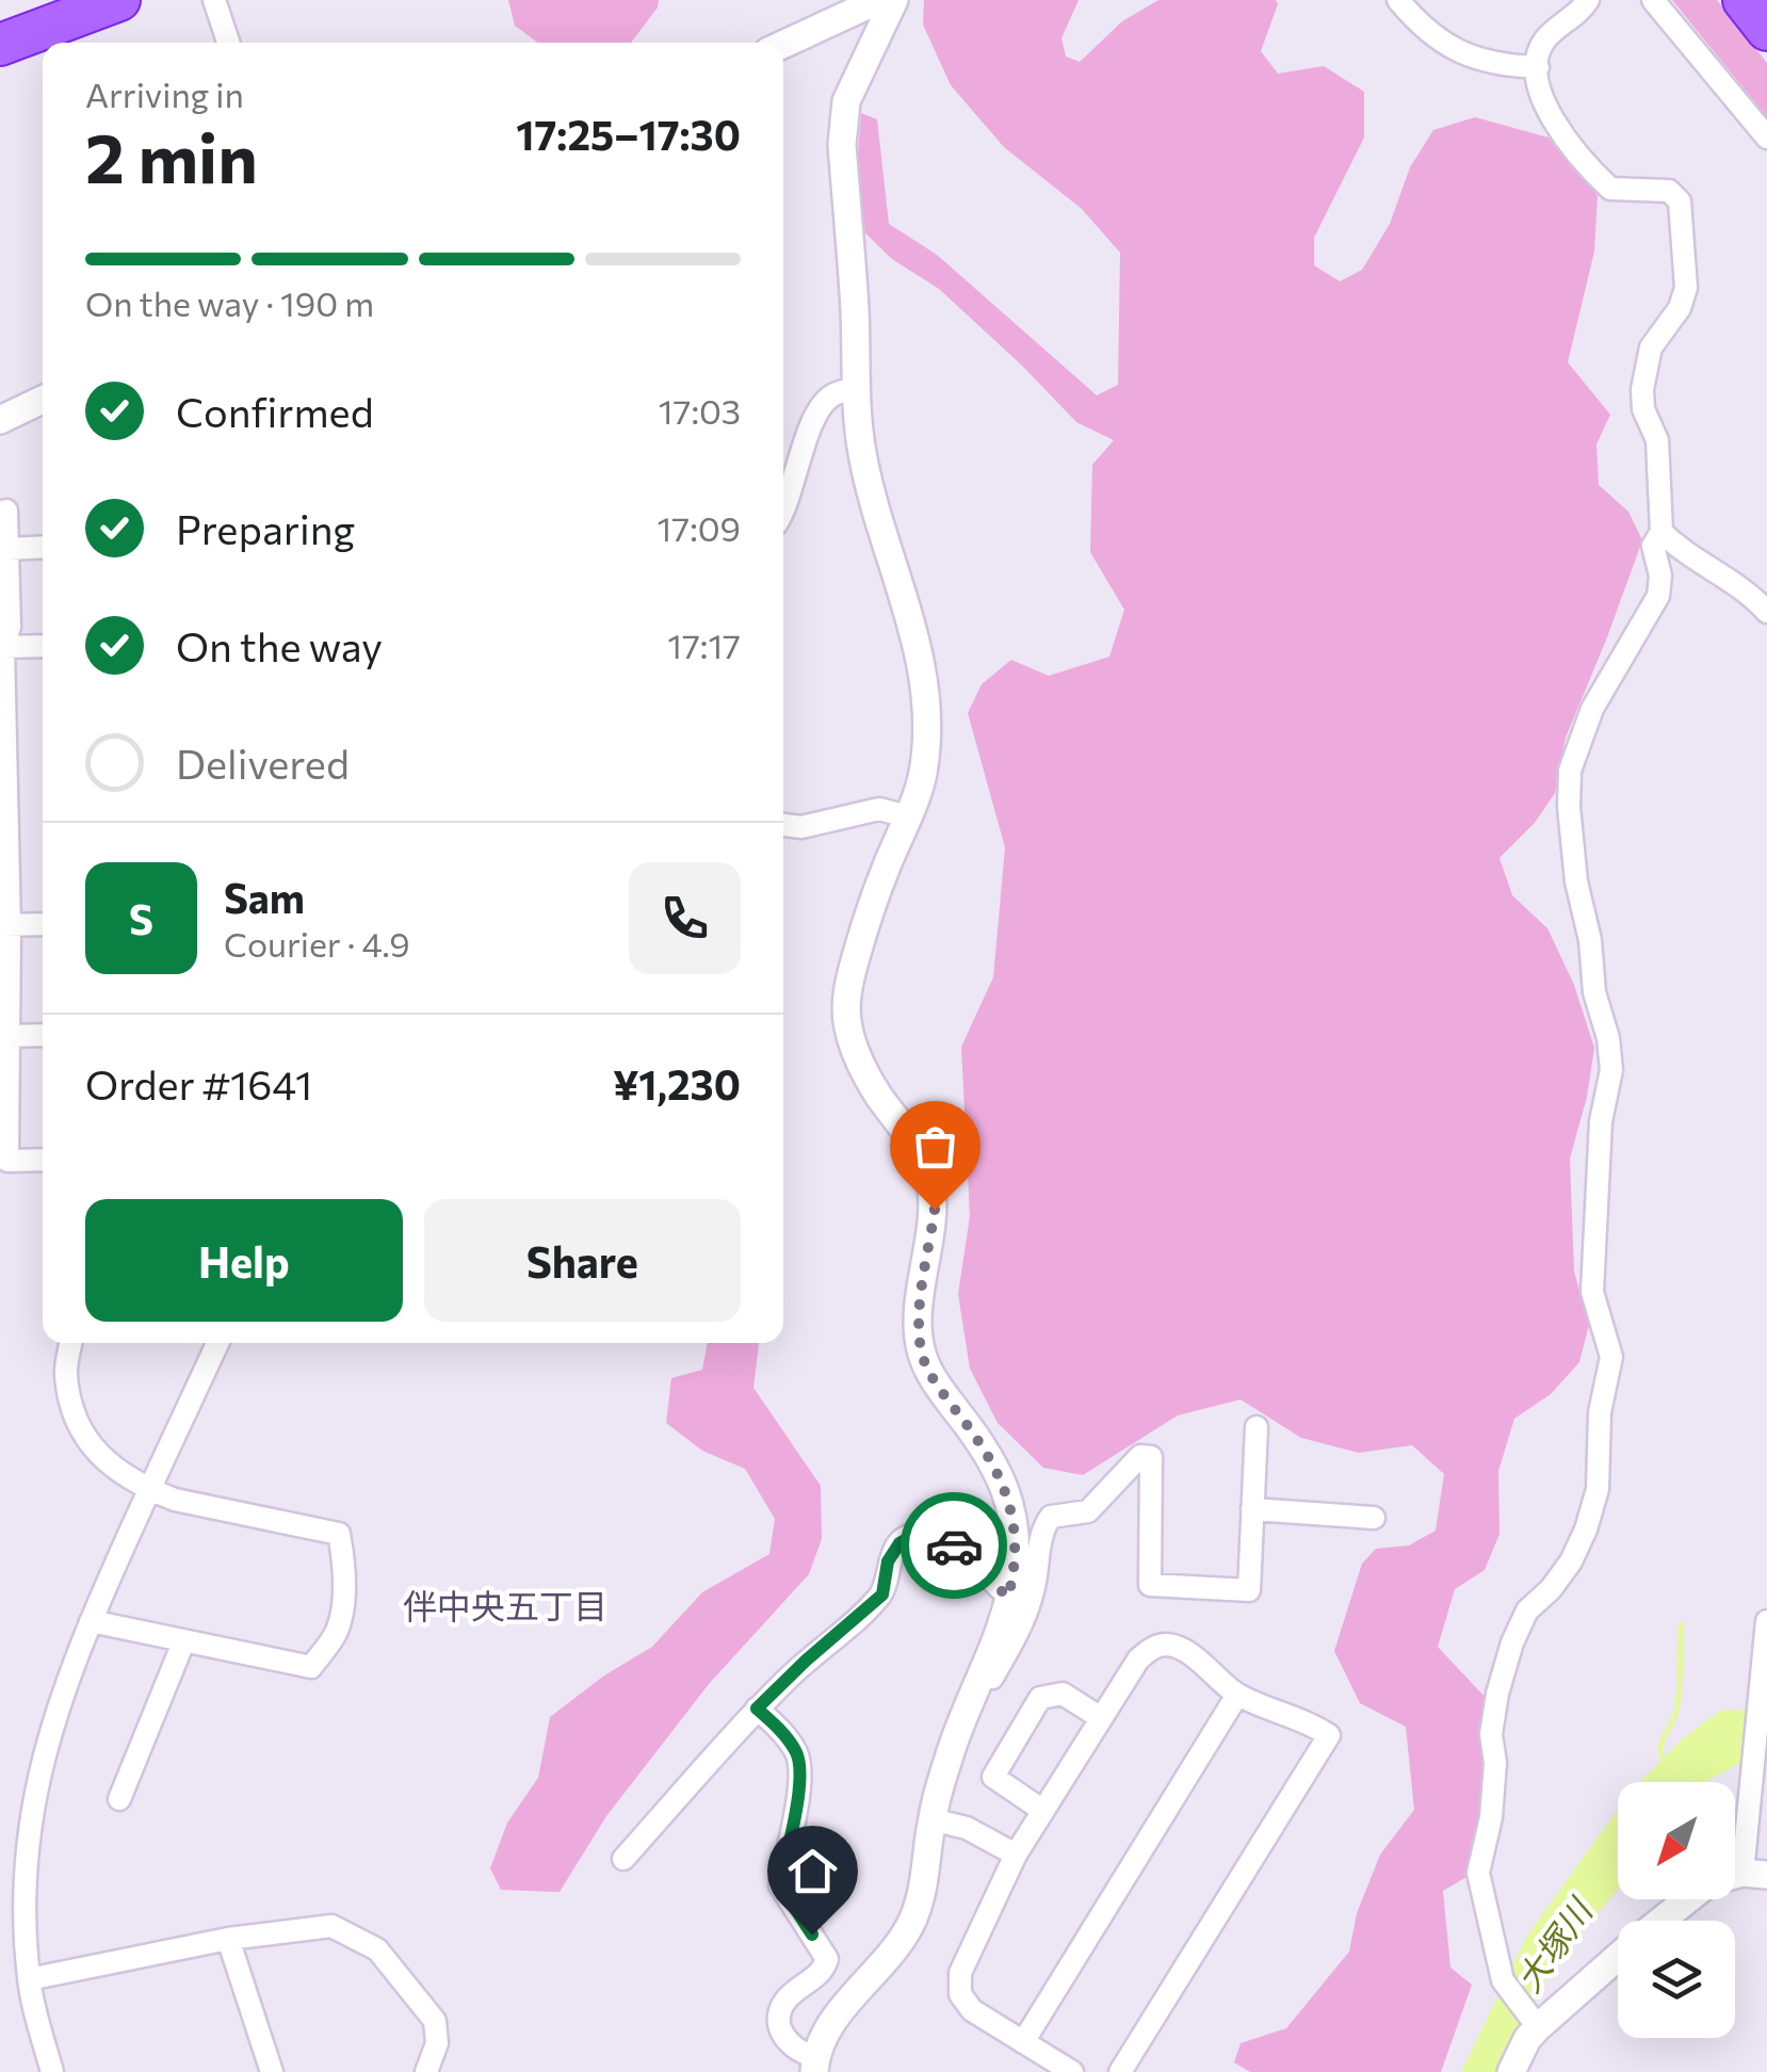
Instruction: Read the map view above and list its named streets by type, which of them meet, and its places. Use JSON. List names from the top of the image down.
{
  "districts": ["伴中央五丁目"],
  "water": ["大塚川"],
  "north": "bottom left",
  "page": {
    "heading": ["2 min", "Arriving in", "17:25–17:30"],
    "panel": [
      "Sam",
      "Courier · 4.9",
      "Order #1641",
      "¥1,230"
    ],
    "bar": "On the way · 190 m",
    "list": [
      ["Confirmed", "17:03"],
      ["Preparing", "17:09"],
      ["On the way", "17:17"],
      "Delivered"
    ],
    "round": "S",
    "buttons": ["Help", "Share"]
  }
}
